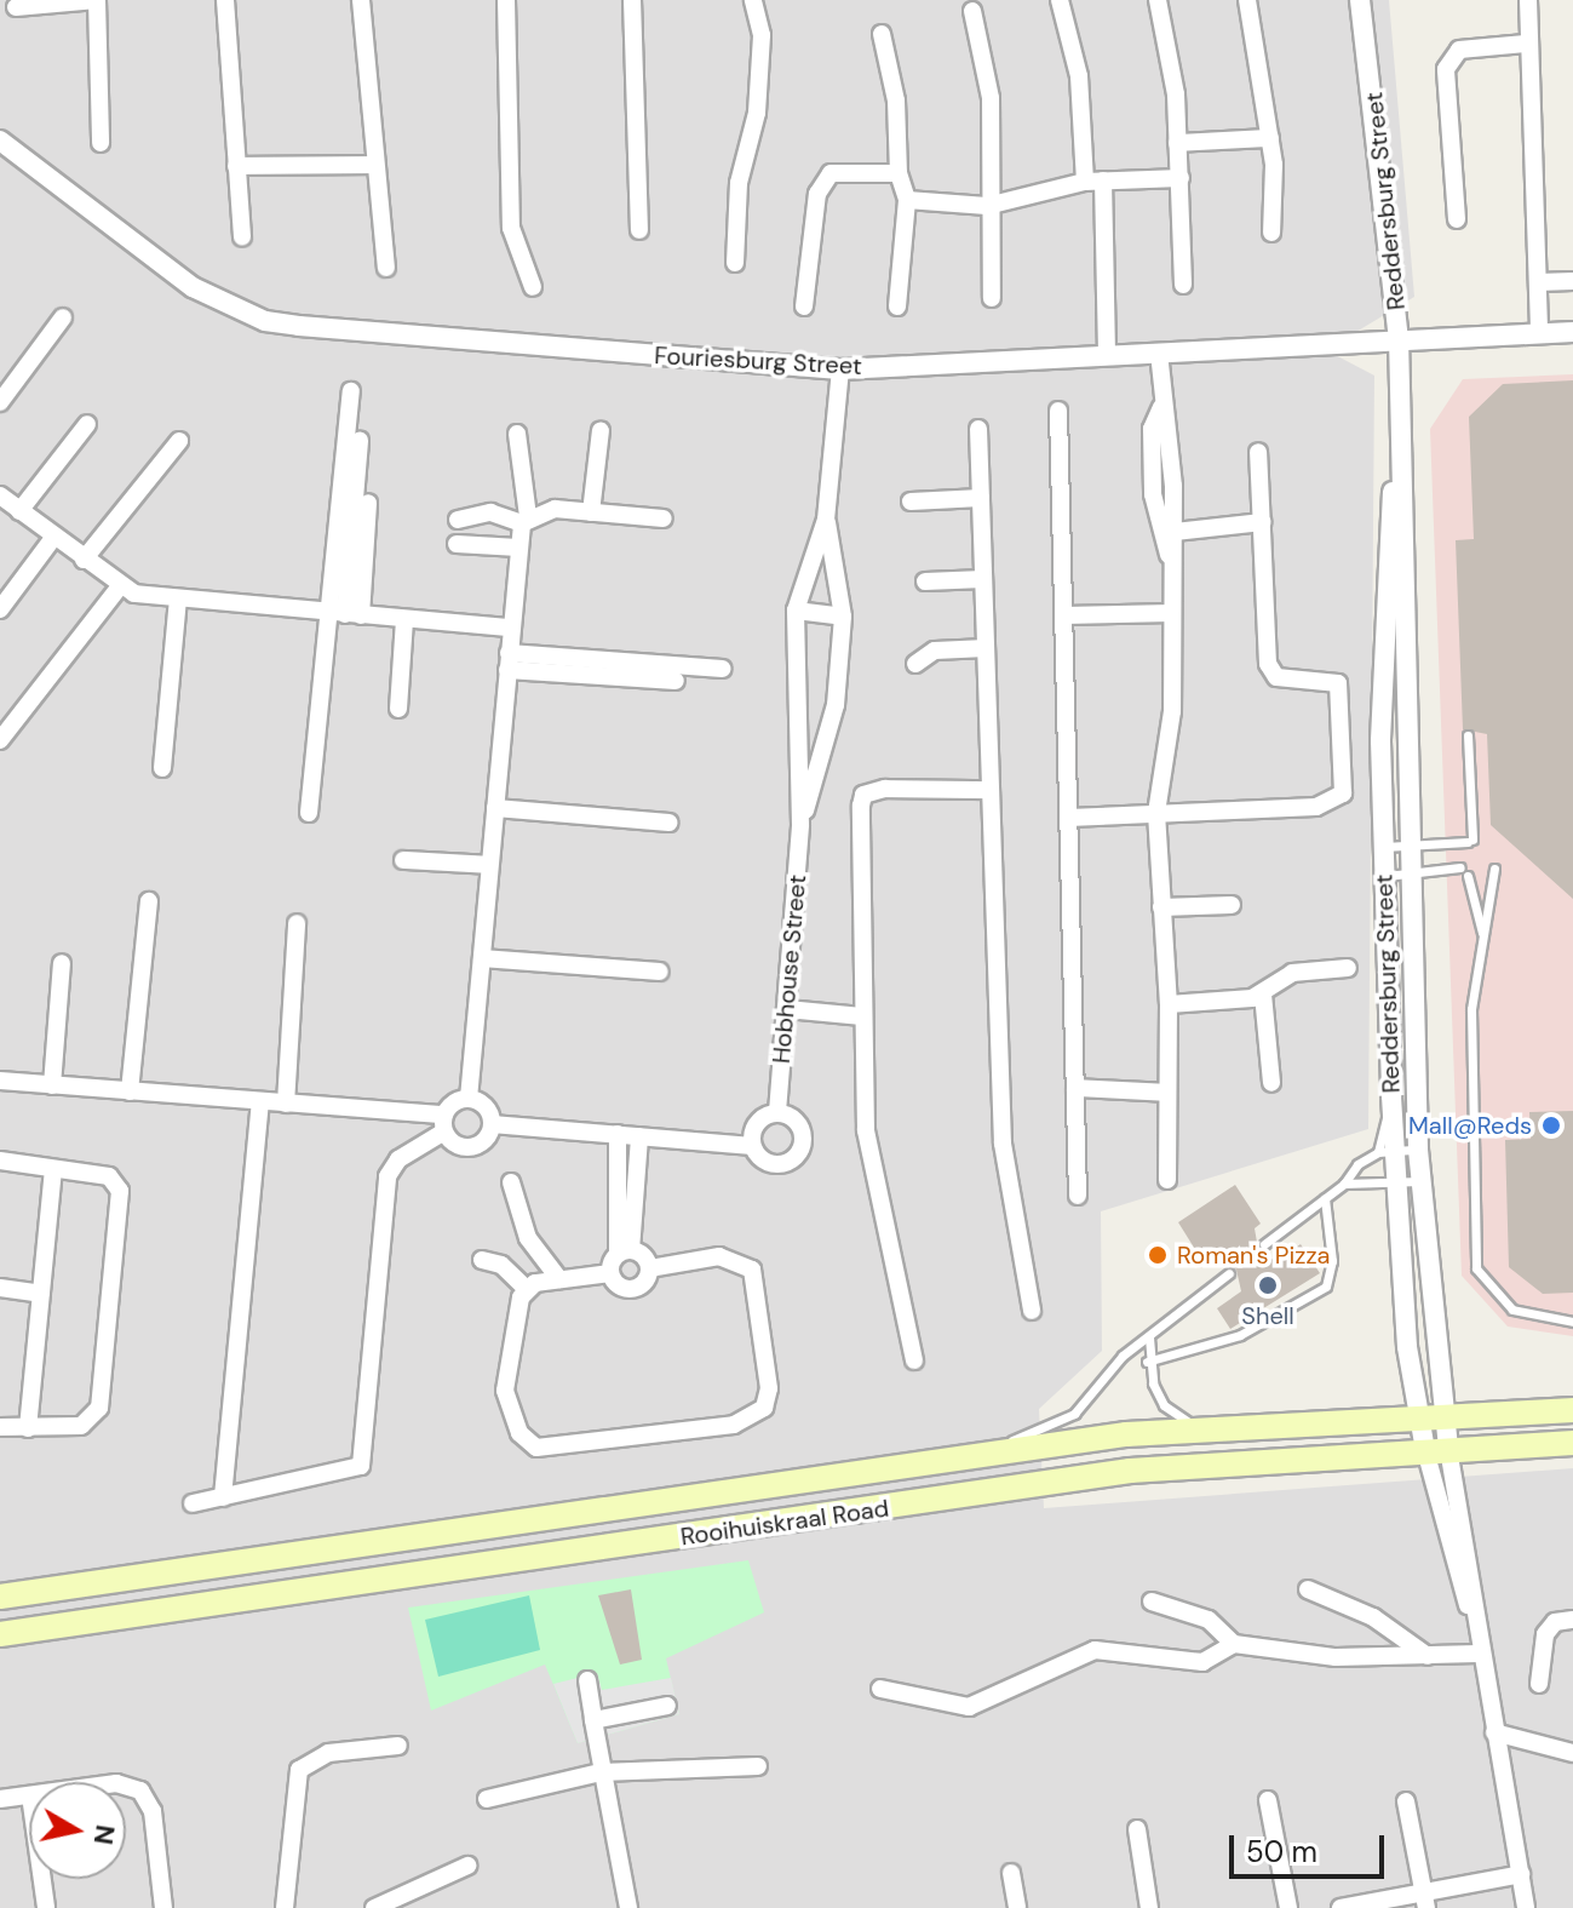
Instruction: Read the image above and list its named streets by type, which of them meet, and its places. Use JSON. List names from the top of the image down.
{
  "streets": {
    "main road": ["Rooihuiskraal Road"],
    "street": ["Reddersburg Street", "Fouriesburg Street", "Hobhouse Street"]
  },
  "crossings": [
    ["Reddersburg Street", "Fouriesburg Street"],
    ["Reddersburg Street", "Rooihuiskraal Road"],
    ["Fouriesburg Street", "Hobhouse Street"]
  ],
  "places": ["Mall@Reds", "Roman's Pizza", "Shell"],
  "scale_bar": "50 m",
  "north": "right"
}
